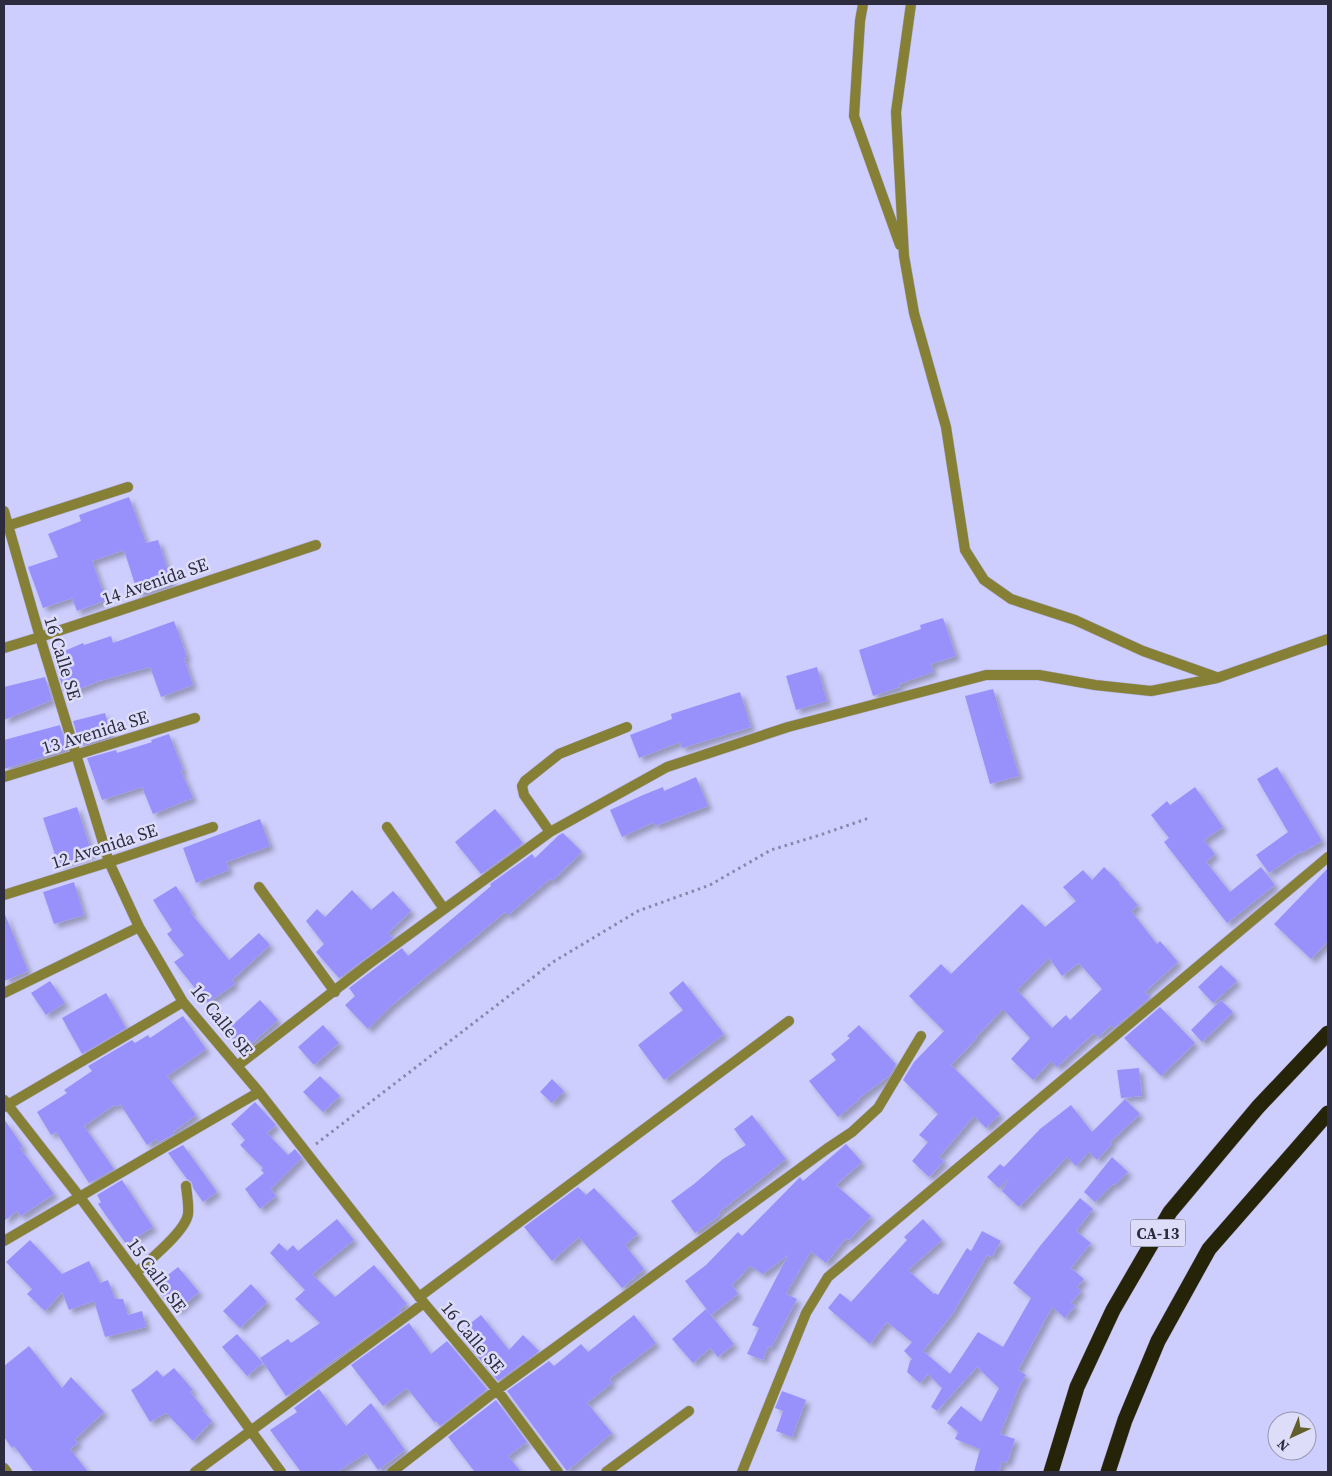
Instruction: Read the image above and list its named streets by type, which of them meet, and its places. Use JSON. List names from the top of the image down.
{
  "streets": {
    "highway": ["CA-13"],
    "street": [
      "14 Avenida SE",
      "16 Calle SE",
      "13 Avenida SE",
      "12 Avenida SE",
      "15 Calle SE"
    ]
  },
  "crossings": [
    ["14 Avenida SE", "16 Calle SE"],
    ["16 Calle SE", "13 Avenida SE"],
    ["16 Calle SE", "12 Avenida SE"]
  ],
  "north": "bottom left"
}
